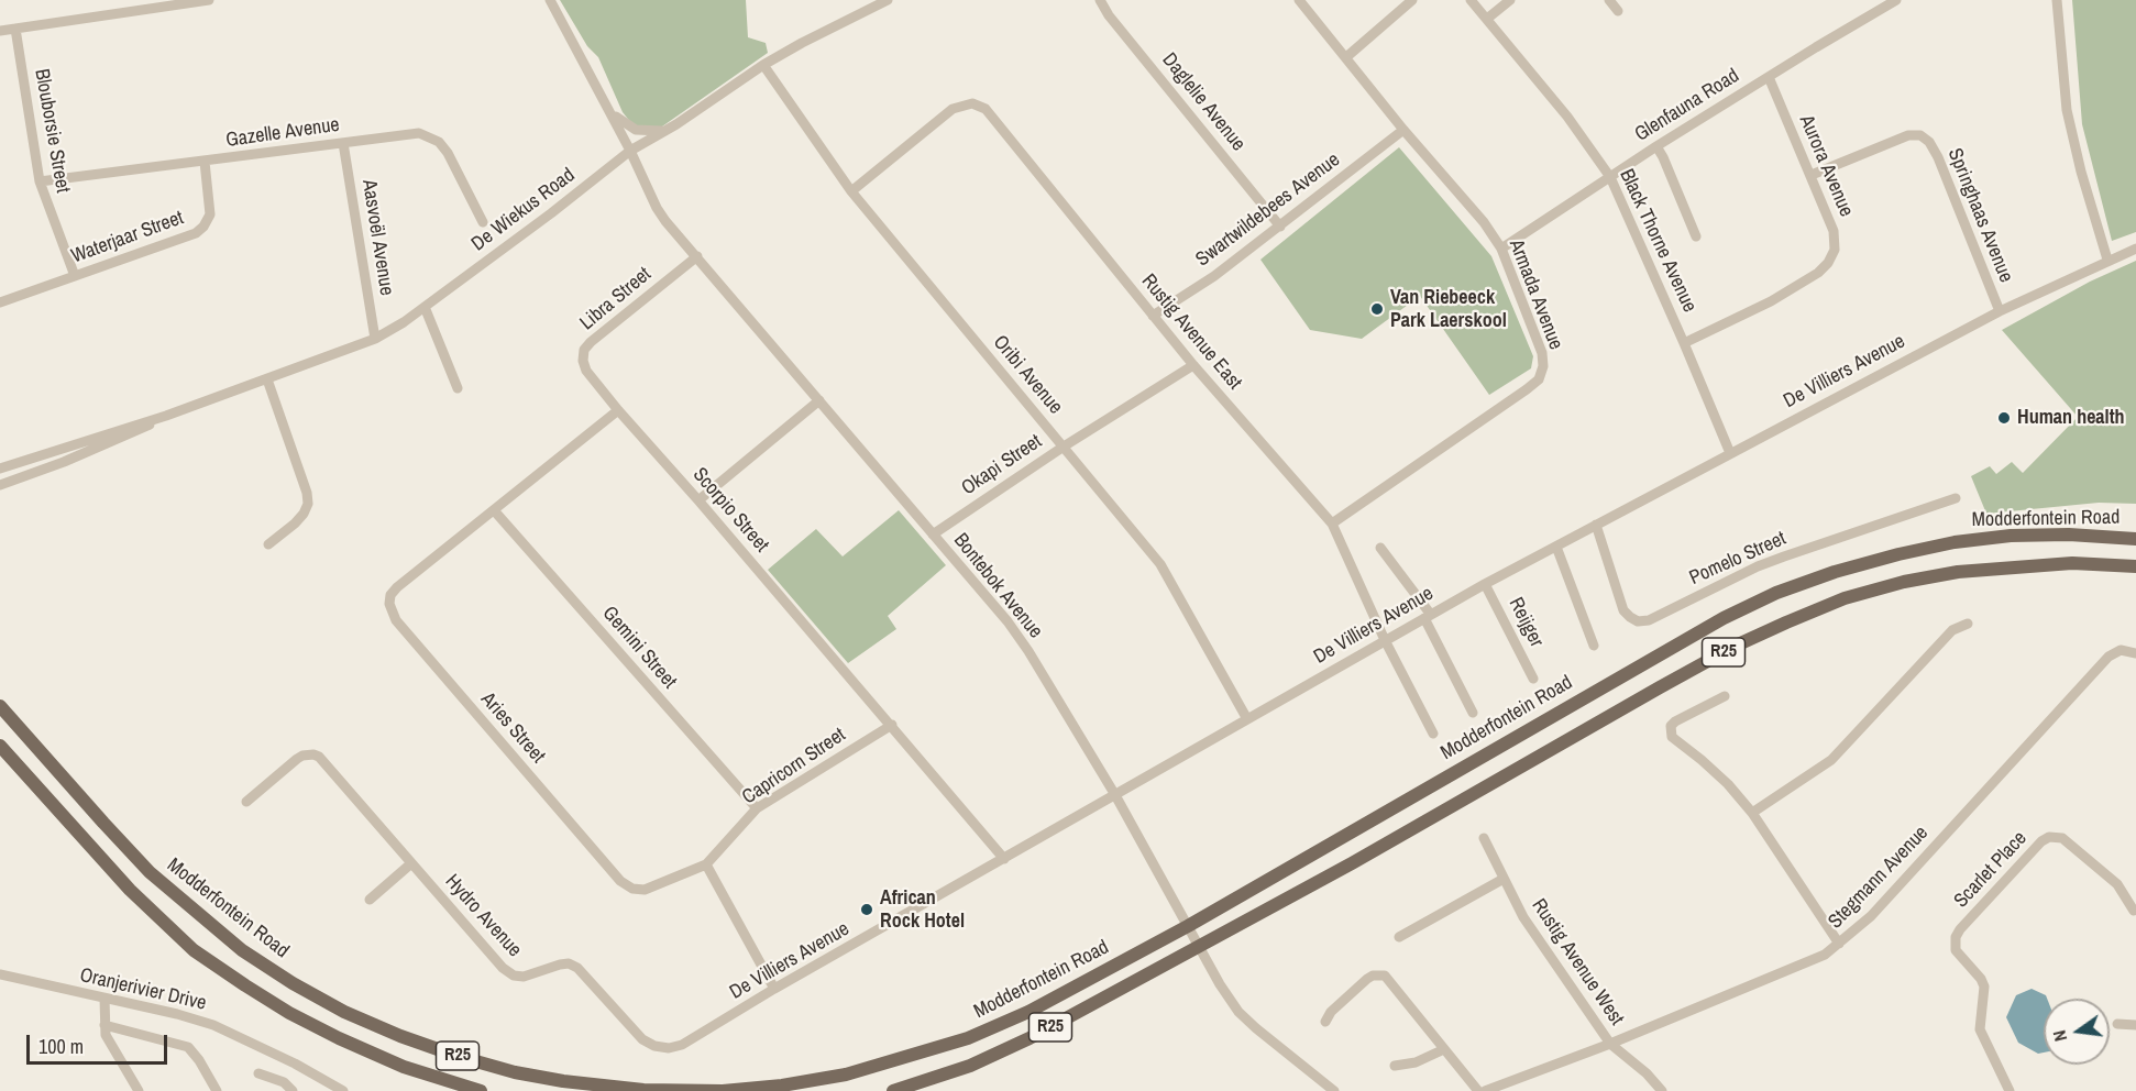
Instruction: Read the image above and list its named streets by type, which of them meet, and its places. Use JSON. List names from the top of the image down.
{
  "streets": {
    "main road": ["Modderfontein Road", "R25"],
    "street": [
      "Daglelie Avenue",
      "Glenfauna Road",
      "Blouborsie Street",
      "Gazelle Avenue",
      "Aurora Avenue",
      "De Wiekus Road",
      "Swartwildebees Avenue",
      "Springhaas Avenue",
      "Waterjaar Street",
      "Aasvoël Avenue",
      "Black Thorne Avenue",
      "Armada Avenue",
      "Libra Street",
      "Rustig Avenue East",
      "De Villiers Avenue",
      "Oribi Avenue",
      "Okapi Street",
      "Scorpio Street",
      "Pomelo Street",
      "Bontebok Avenue",
      "Reijger",
      "Gemini Street",
      "Aries Street",
      "Capricorn Street",
      "Scarlet Place",
      "Stegmann Avenue",
      "Hydro Avenue",
      "Rustig Avenue West",
      "Oranjerivier Drive"
    ]
  },
  "crossings": [
    ["Daglelie Avenue", "Swartwildebees Avenue"],
    ["Glenfauna Road", "Aurora Avenue"],
    ["Glenfauna Road", "Black Thorne Avenue"],
    ["Glenfauna Road", "Armada Avenue"],
    ["Blouborsie Street", "Gazelle Avenue"],
    ["Blouborsie Street", "Waterjaar Street"],
    ["Gazelle Avenue", "Waterjaar Street"],
    ["Gazelle Avenue", "Aasvoël Avenue"],
    ["Aurora Avenue", "Springhaas Avenue"],
    ["Aurora Avenue", "Black Thorne Avenue"],
    ["De Wiekus Road", "Aasvoël Avenue"],
    ["De Wiekus Road", "Oribi Avenue"],
    ["De Wiekus Road", "Bontebok Avenue"],
    ["Swartwildebees Avenue", "Armada Avenue"],
    ["Swartwildebees Avenue", "Rustig Avenue East"],
    ["Springhaas Avenue", "De Villiers Avenue"],
    ["Black Thorne Avenue", "De Villiers Avenue"],
    ["Armada Avenue", "Rustig Avenue East"],
    ["Libra Street", "Scorpio Street"],
    ["Libra Street", "Bontebok Avenue"],
    ["Rustig Avenue East", "De Villiers Avenue"],
    ["Rustig Avenue East", "Oribi Avenue"],
    ["Rustig Avenue East", "Okapi Street"],
    ["De Villiers Avenue", "Oribi Avenue"],
    ["De Villiers Avenue", "Scorpio Street"],
    ["De Villiers Avenue", "Pomelo Street"],
    ["De Villiers Avenue", "Bontebok Avenue"],
    ["De Villiers Avenue", "Reijger"],
    ["De Villiers Avenue", "Hydro Avenue"],
    ["Oribi Avenue", "Okapi Street"],
    ["Okapi Street", "Bontebok Avenue"],
    ["Scorpio Street", "Capricorn Street"],
    ["Modderfontein Road", "Bontebok Avenue"],
    ["Bontebok Avenue", "R25"],
    ["Gemini Street", "Aries Street"],
    ["Gemini Street", "Capricorn Street"],
    ["Aries Street", "Capricorn Street"],
    ["Stegmann Avenue", "Rustig Avenue West"]
  ],
  "places": ["Van Riebeeck Park Laerskool", "Human health", "African Rock Hotel"],
  "scale_bar": "100 m",
  "north": "left"
}
